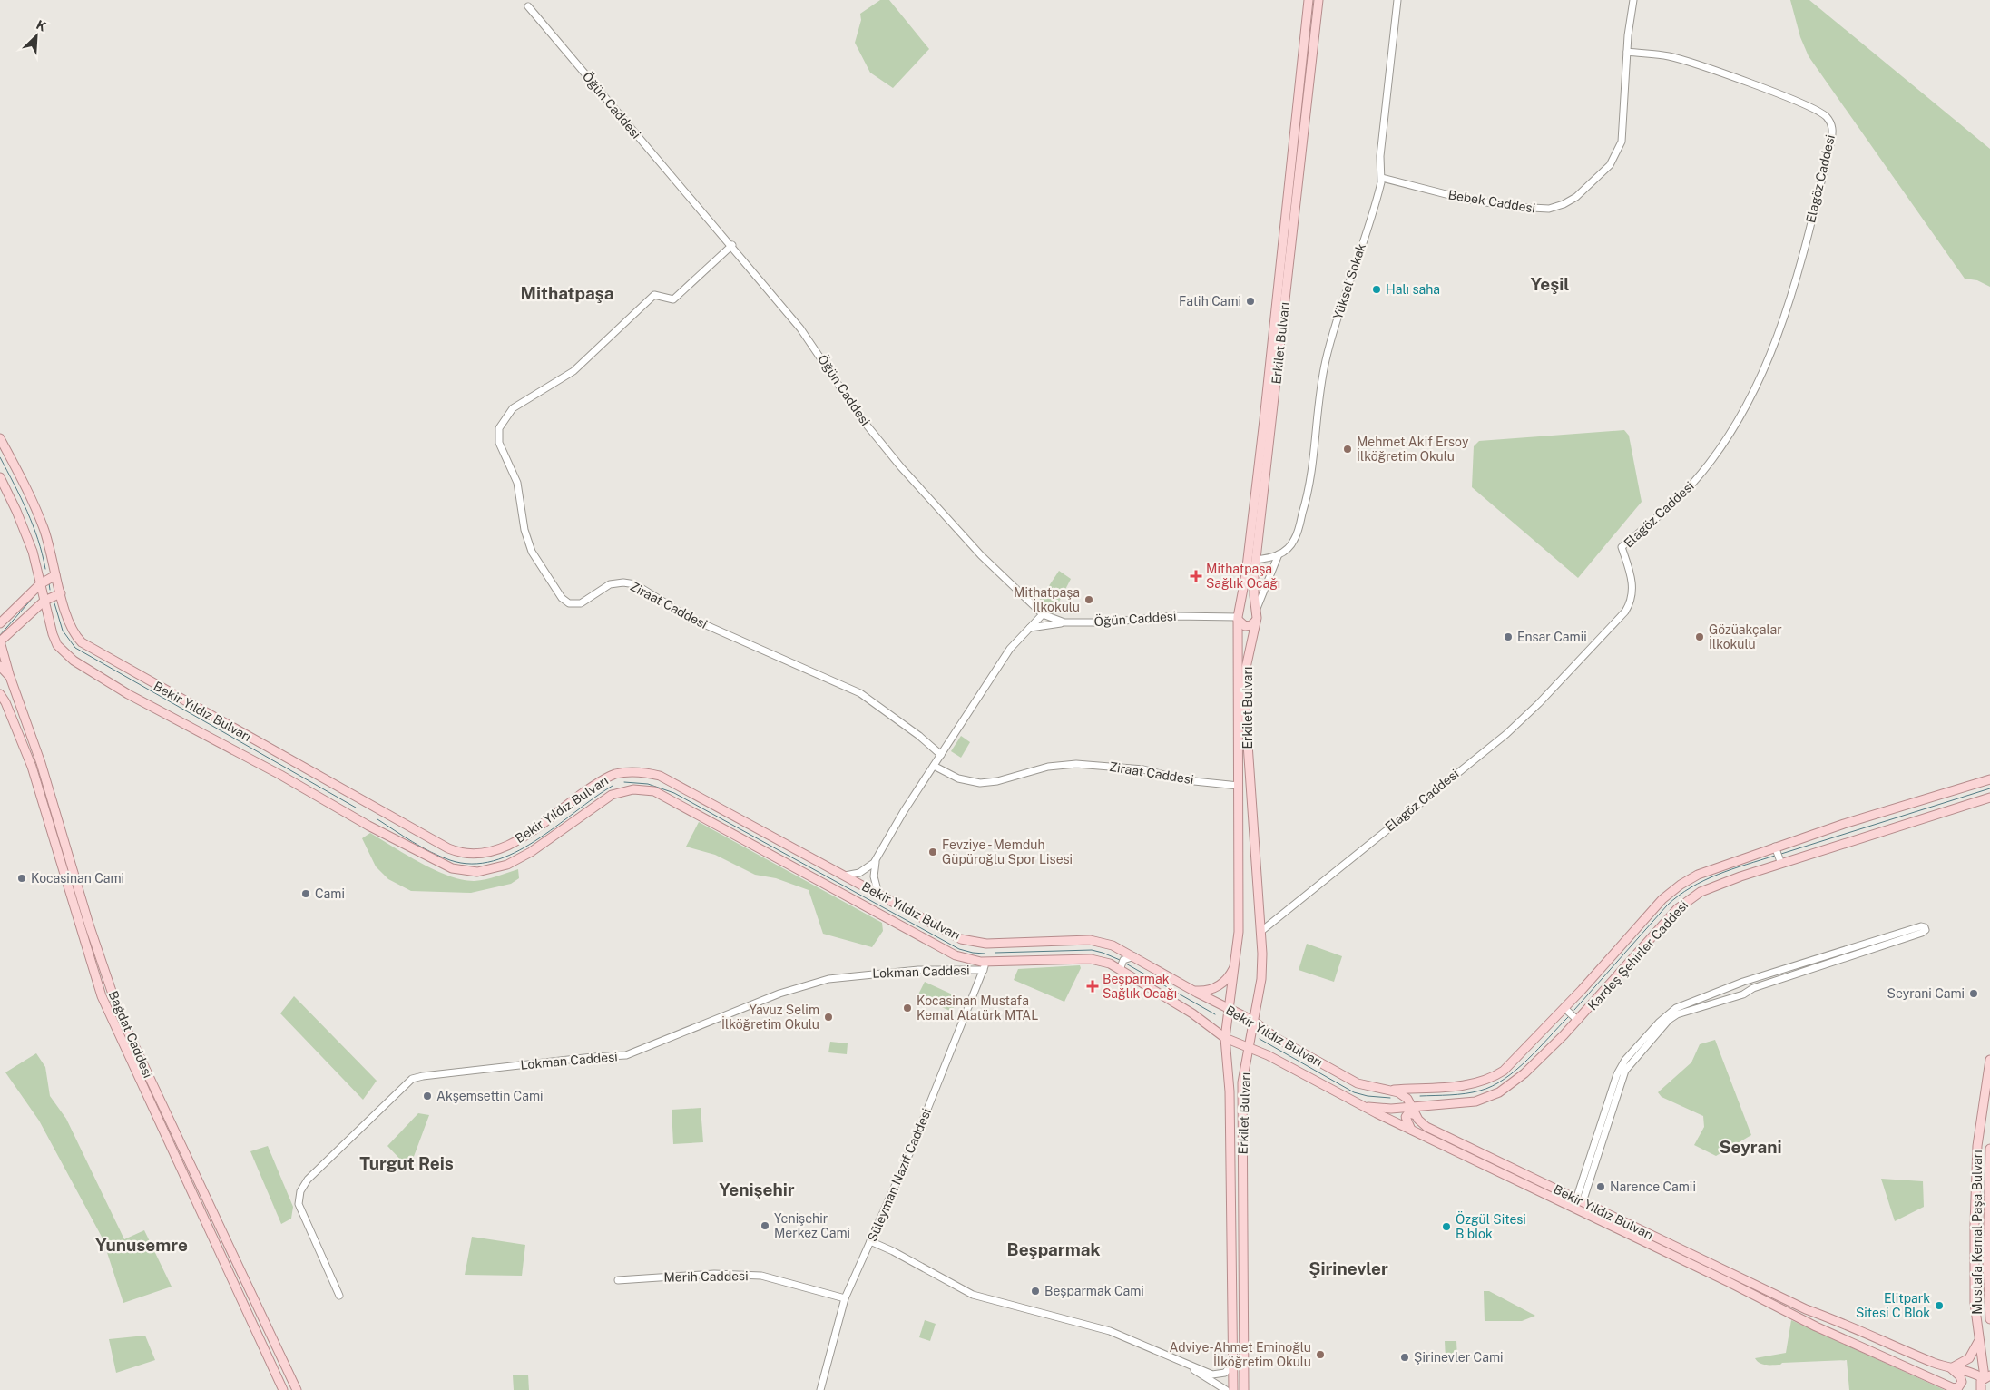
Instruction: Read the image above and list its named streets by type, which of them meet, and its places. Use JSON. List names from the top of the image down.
{
  "streets": {
    "main road": [
      "Erkilet Bulvarı",
      "Bekir Yıldız Bulvarı",
      "Kardeş Şehirler Caddesi",
      "Bağdat Caddesi",
      "Mustafa Kemal Paşa Bulvarı"
    ],
    "street": [
      "Öğün Caddesi",
      "Elagöz Caddesi",
      "Bebek Caddesi",
      "Yüksel Sokak",
      "Ziraat Caddesi",
      "Lokman Caddesi",
      "Süleyman Nazif Caddesi",
      "Merih Caddesi"
    ]
  },
  "crossings": [
    ["Öğün Caddesi", "Yüksel Sokak"],
    ["Öğün Caddesi", "Erkilet Bulvarı"],
    ["Öğün Caddesi", "Ziraat Caddesi"],
    ["Elagöz Caddesi", "Bebek Caddesi"],
    ["Elagöz Caddesi", "Erkilet Bulvarı"],
    ["Bebek Caddesi", "Yüksel Sokak"],
    ["Yüksel Sokak", "Erkilet Bulvarı"],
    ["Erkilet Bulvarı", "Ziraat Caddesi"],
    ["Erkilet Bulvarı", "Bekir Yıldız Bulvarı"],
    ["Bekir Yıldız Bulvarı", "Kardeş Şehirler Caddesi"],
    ["Bekir Yıldız Bulvarı", "Lokman Caddesi"],
    ["Bekir Yıldız Bulvarı", "Süleyman Nazif Caddesi"],
    ["Bekir Yıldız Bulvarı", "Mustafa Kemal Paşa Bulvarı"],
    ["Lokman Caddesi", "Süleyman Nazif Caddesi"],
    ["Süleyman Nazif Caddesi", "Merih Caddesi"]
  ],
  "districts": [
    "Yeşil",
    "Mithatpaşa",
    "Seyrani",
    "Turgut Reis",
    "Yenişehir",
    "Yunusemre",
    "Beşparmak",
    "Şirinevler"
  ],
  "places": {
    "other": [
      "Halı saha",
      "Fatih Cami",
      "Mehmet Akif Ersoy İlköğretim Okulu",
      "Mithatpaşa İlkokulu",
      "Ensar Camii",
      "Gözüakçalar İlkokulu",
      "Fevziye - Memduh Güpüroğlu Spor Lisesi",
      "Kocasinan Cami",
      "Cami",
      "Seyrani Cami",
      "Kocasinan Mustafa Kemal Atatürk MTAL",
      "Yavuz Selim İlköğretim Okulu",
      "Akşemsettin Cami",
      "Narence Camii",
      "Yenişehir Merkez Cami",
      "Özgül Sitesi B blok",
      "Beşparmak Cami",
      "Elitpark Sitesi C Blok",
      "Adviye-Ahmet Eminoğlu İlköğretim Okulu",
      "Şirinevler Cami"
    ],
    "health": ["Mithatpaşa Sağlık Ocağı", "Beşparmak Sağlık Ocağı"]
  },
  "north": "top right"
}
